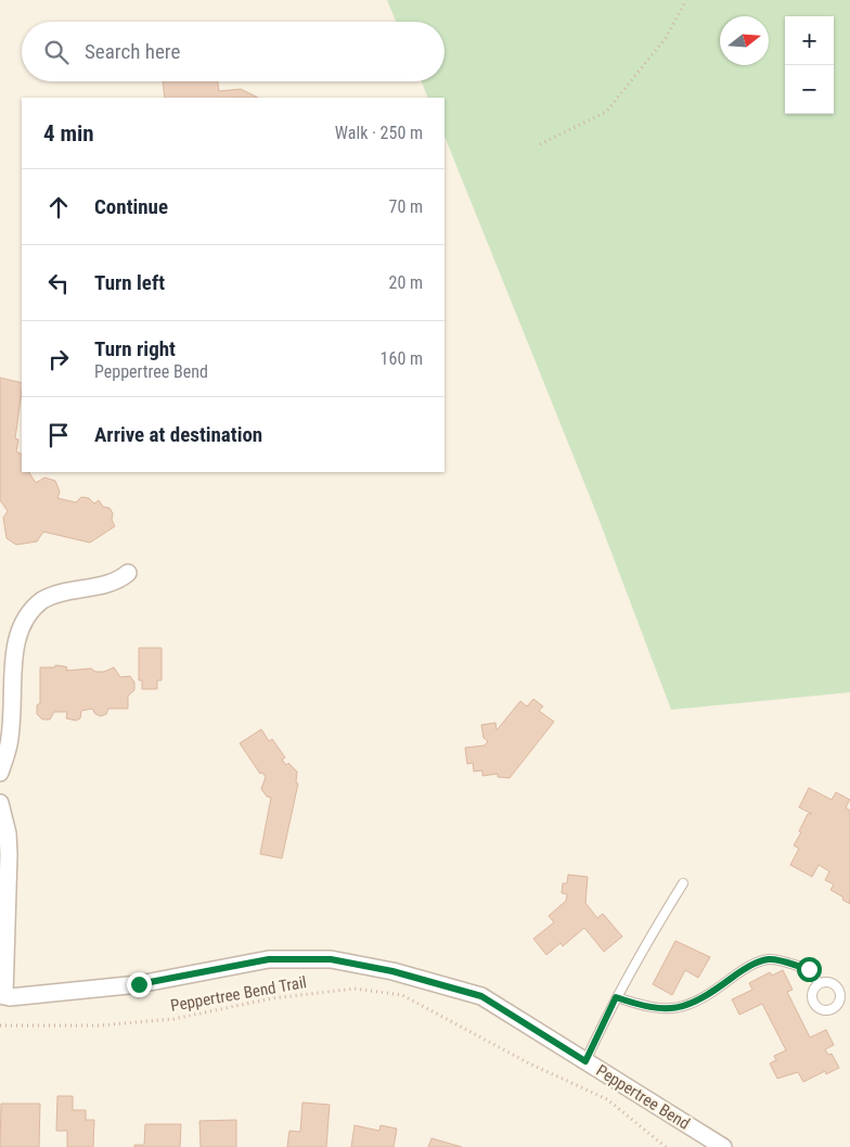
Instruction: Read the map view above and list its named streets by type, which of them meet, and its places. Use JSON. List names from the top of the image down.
{
  "streets": {
    "street": ["Peppertree Bend"],
    "path": ["Peppertree Bend Trail"]
  },
  "north": "right",
  "page": {
    "map_buttons": ["+", "−"],
    "search": "Search here",
    "heading": ["4 min", "Walk · 250 m"],
    "list": [
      ["Continue", "70 m"],
      ["Turn left", "20 m"],
      ["Turn right", "Peppertree Bend", "160 m"],
      "Arrive at destination"
    ]
  }
}
